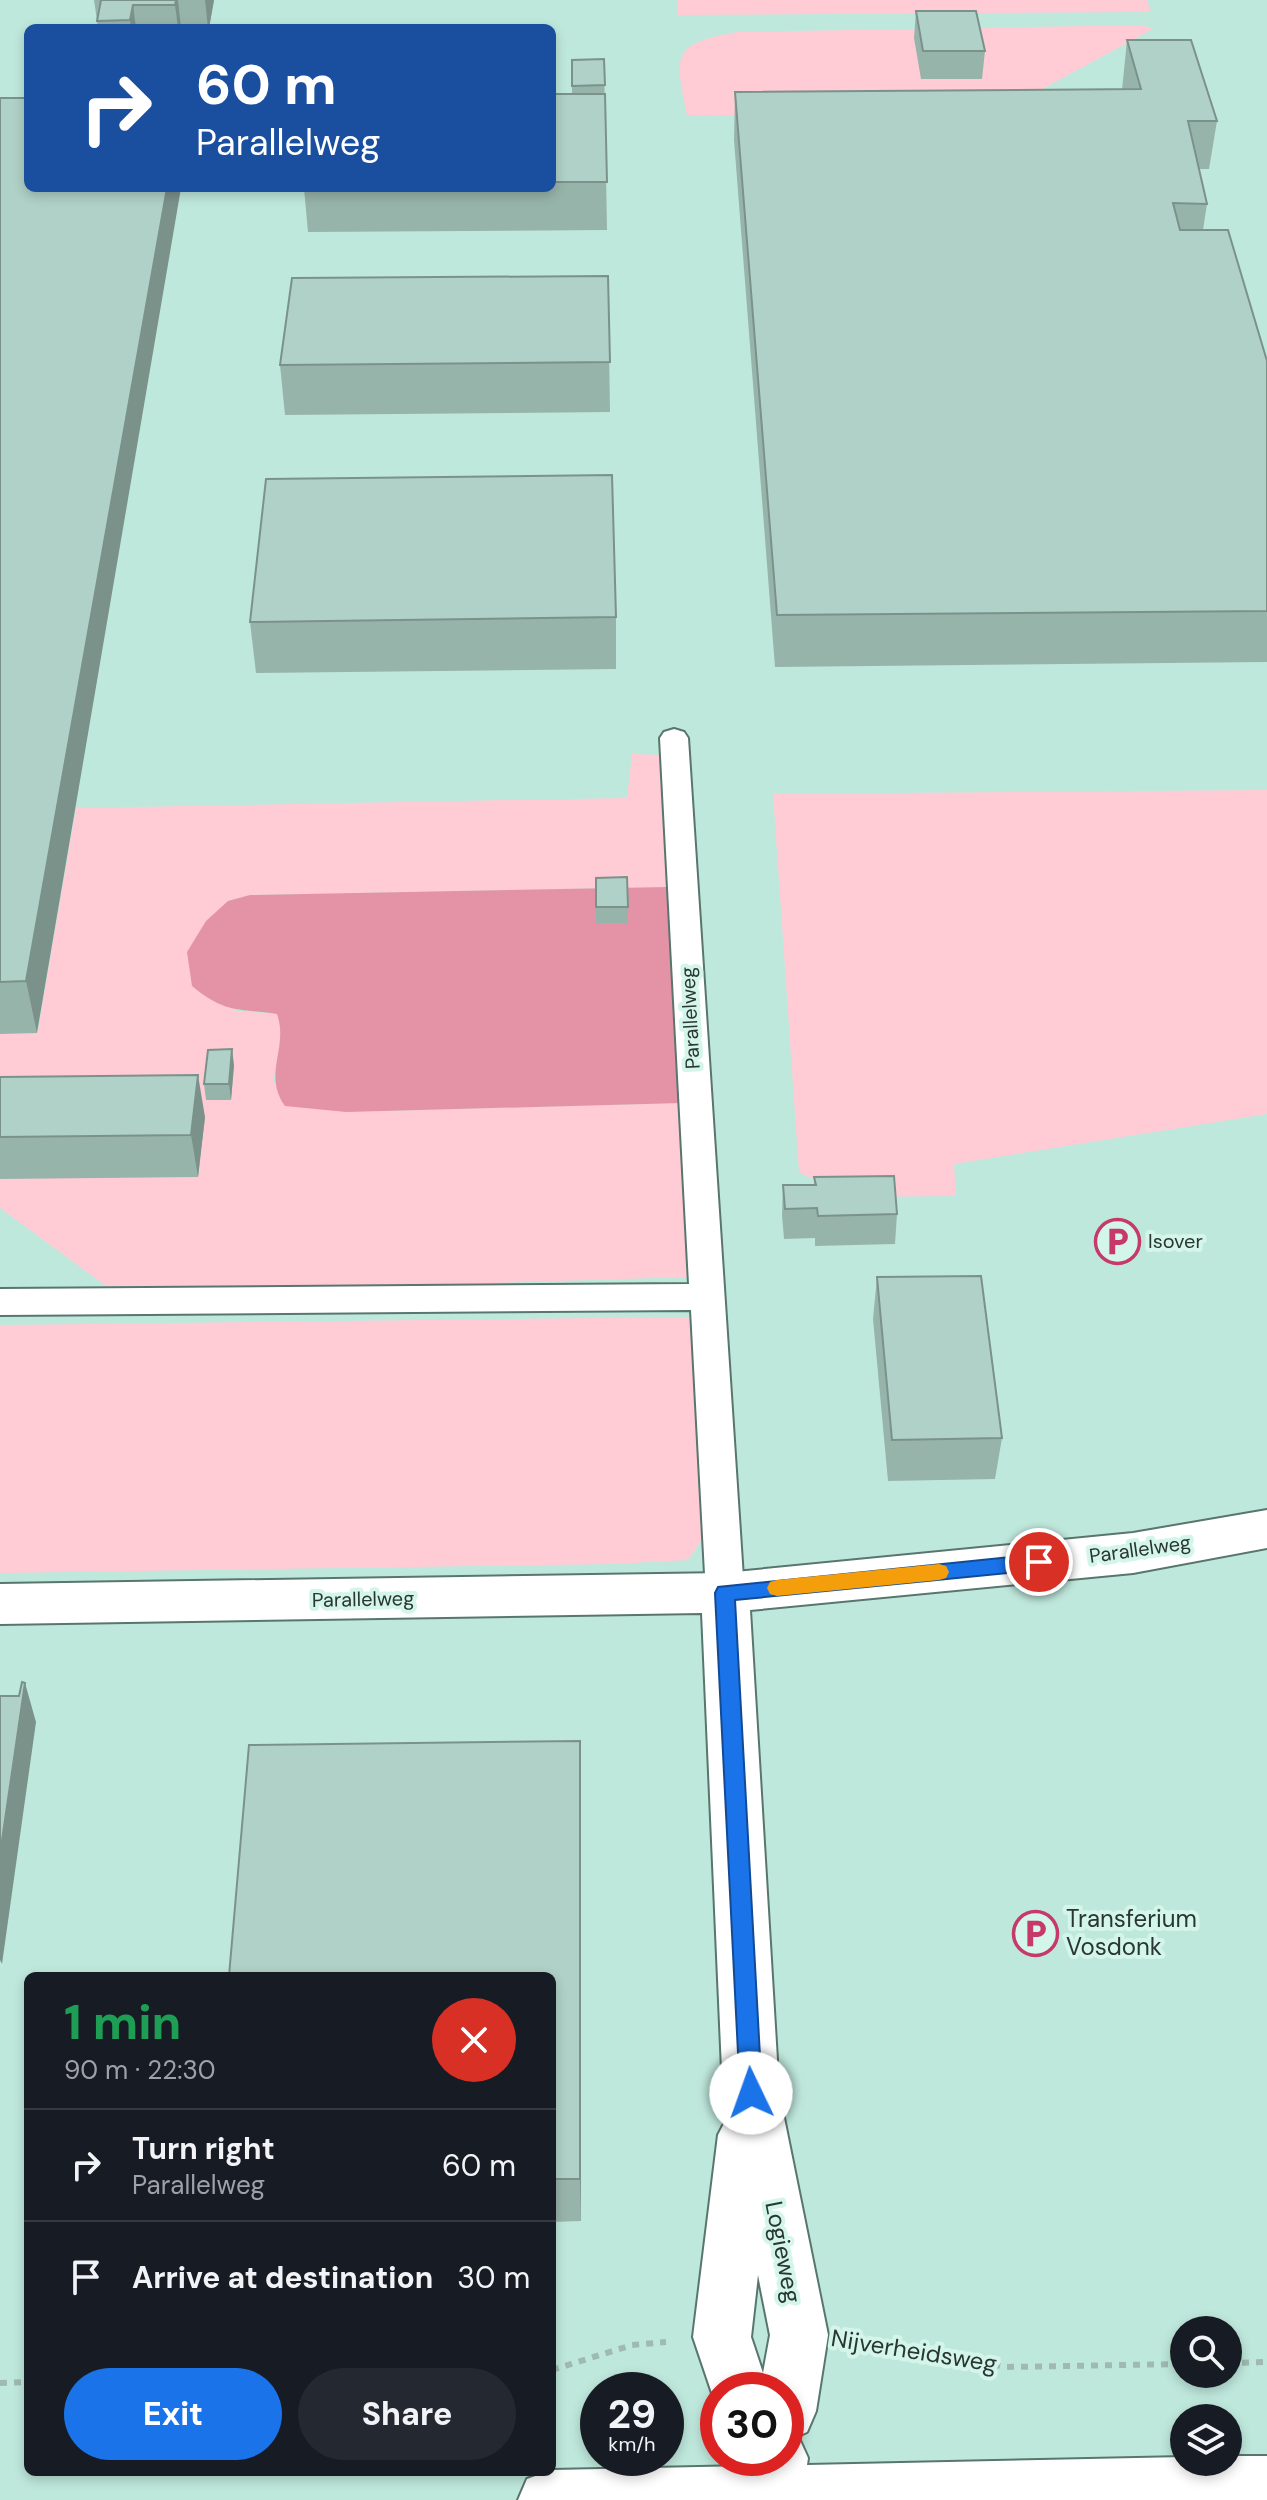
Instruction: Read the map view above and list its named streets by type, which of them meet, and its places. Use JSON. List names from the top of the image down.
{
  "streets": {
    "street": ["Parallelweg", "Logieweg"],
    "path": ["Nijverheidsweg"]
  },
  "crossings": [
    ["Parallelweg", "Logieweg"],
    ["Logieweg", "Nijverheidsweg"]
  ],
  "places": {
    "parking": ["Isover", "Transferium Vosdonk"]
  },
  "page": {
    "turn": ["60 m", "Parallelweg"],
    "heading": ["1 min", "90 m · 22:30"],
    "list": [
      {
        "name": "Turn right",
        "note": "Parallelweg",
        "value": "60 m"
      },
      {
        "name": "Arrive at destination",
        "value": "30 m"
      }
    ],
    "buttons": ["Exit", "Share"],
    "speed": "29 km/h",
    "limit": "30"
  }
}
